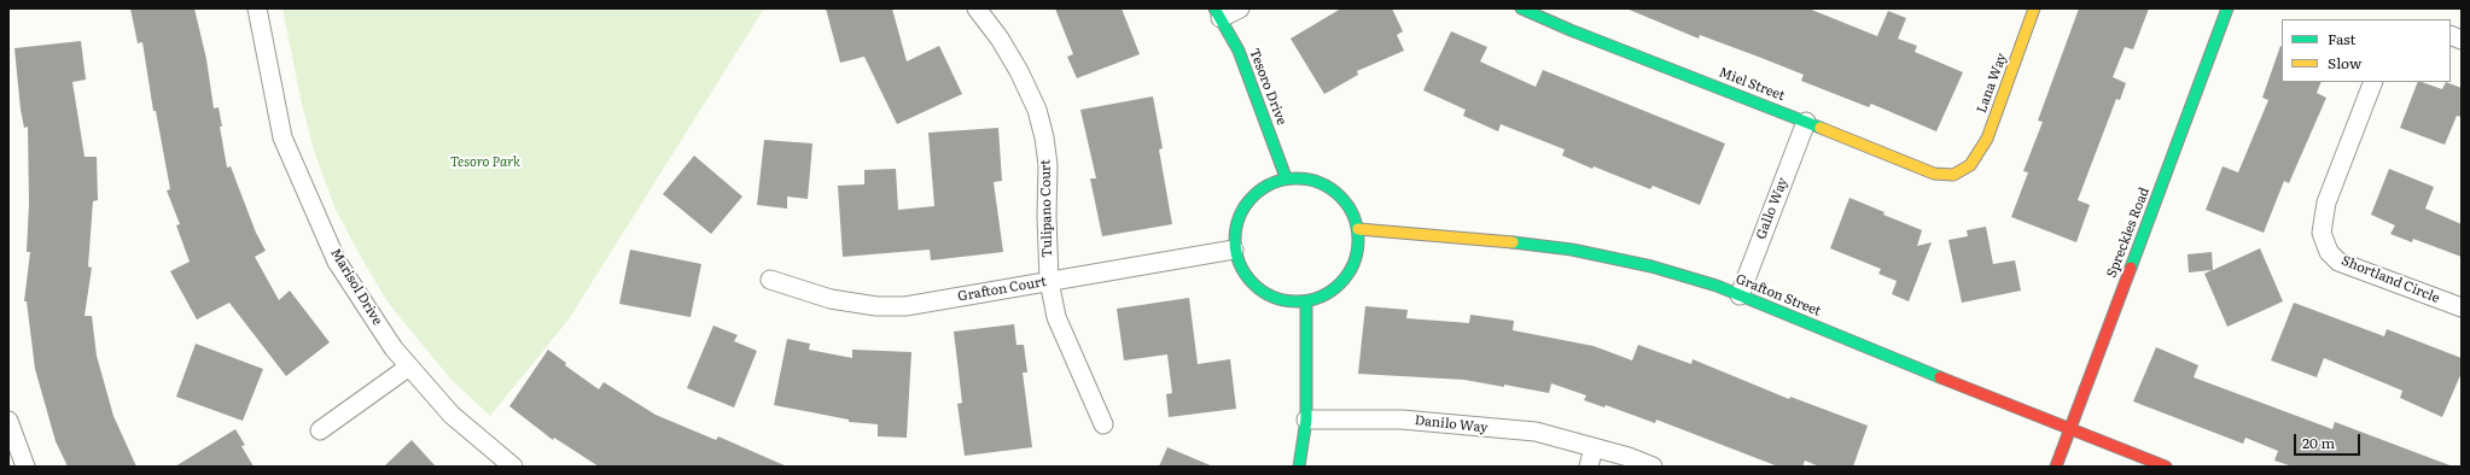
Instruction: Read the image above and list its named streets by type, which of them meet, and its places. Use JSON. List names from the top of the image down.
{
  "streets": {
    "street": [
      "Lana Way",
      "Miel Street",
      "Tesoro Drive",
      "Tulipano Court",
      "Gallo Way",
      "Spreckles Road",
      "Shortland Circle",
      "Marisol Drive",
      "Grafton Court",
      "Grafton Street",
      "Danilo Way"
    ]
  },
  "crossings": [
    ["Lana Way", "Miel Street"],
    ["Miel Street", "Gallo Way"],
    ["Tesoro Drive", "Grafton Court"],
    ["Tesoro Drive", "Grafton Street"],
    ["Tulipano Court", "Grafton Court"],
    ["Gallo Way", "Grafton Street"],
    ["Spreckles Road", "Grafton Street"],
    ["Grafton Court", "Grafton Street"]
  ],
  "parks": ["Tesoro Park"],
  "legend": ["Fast", "Slow"],
  "scale_bar": "20 m"
}
